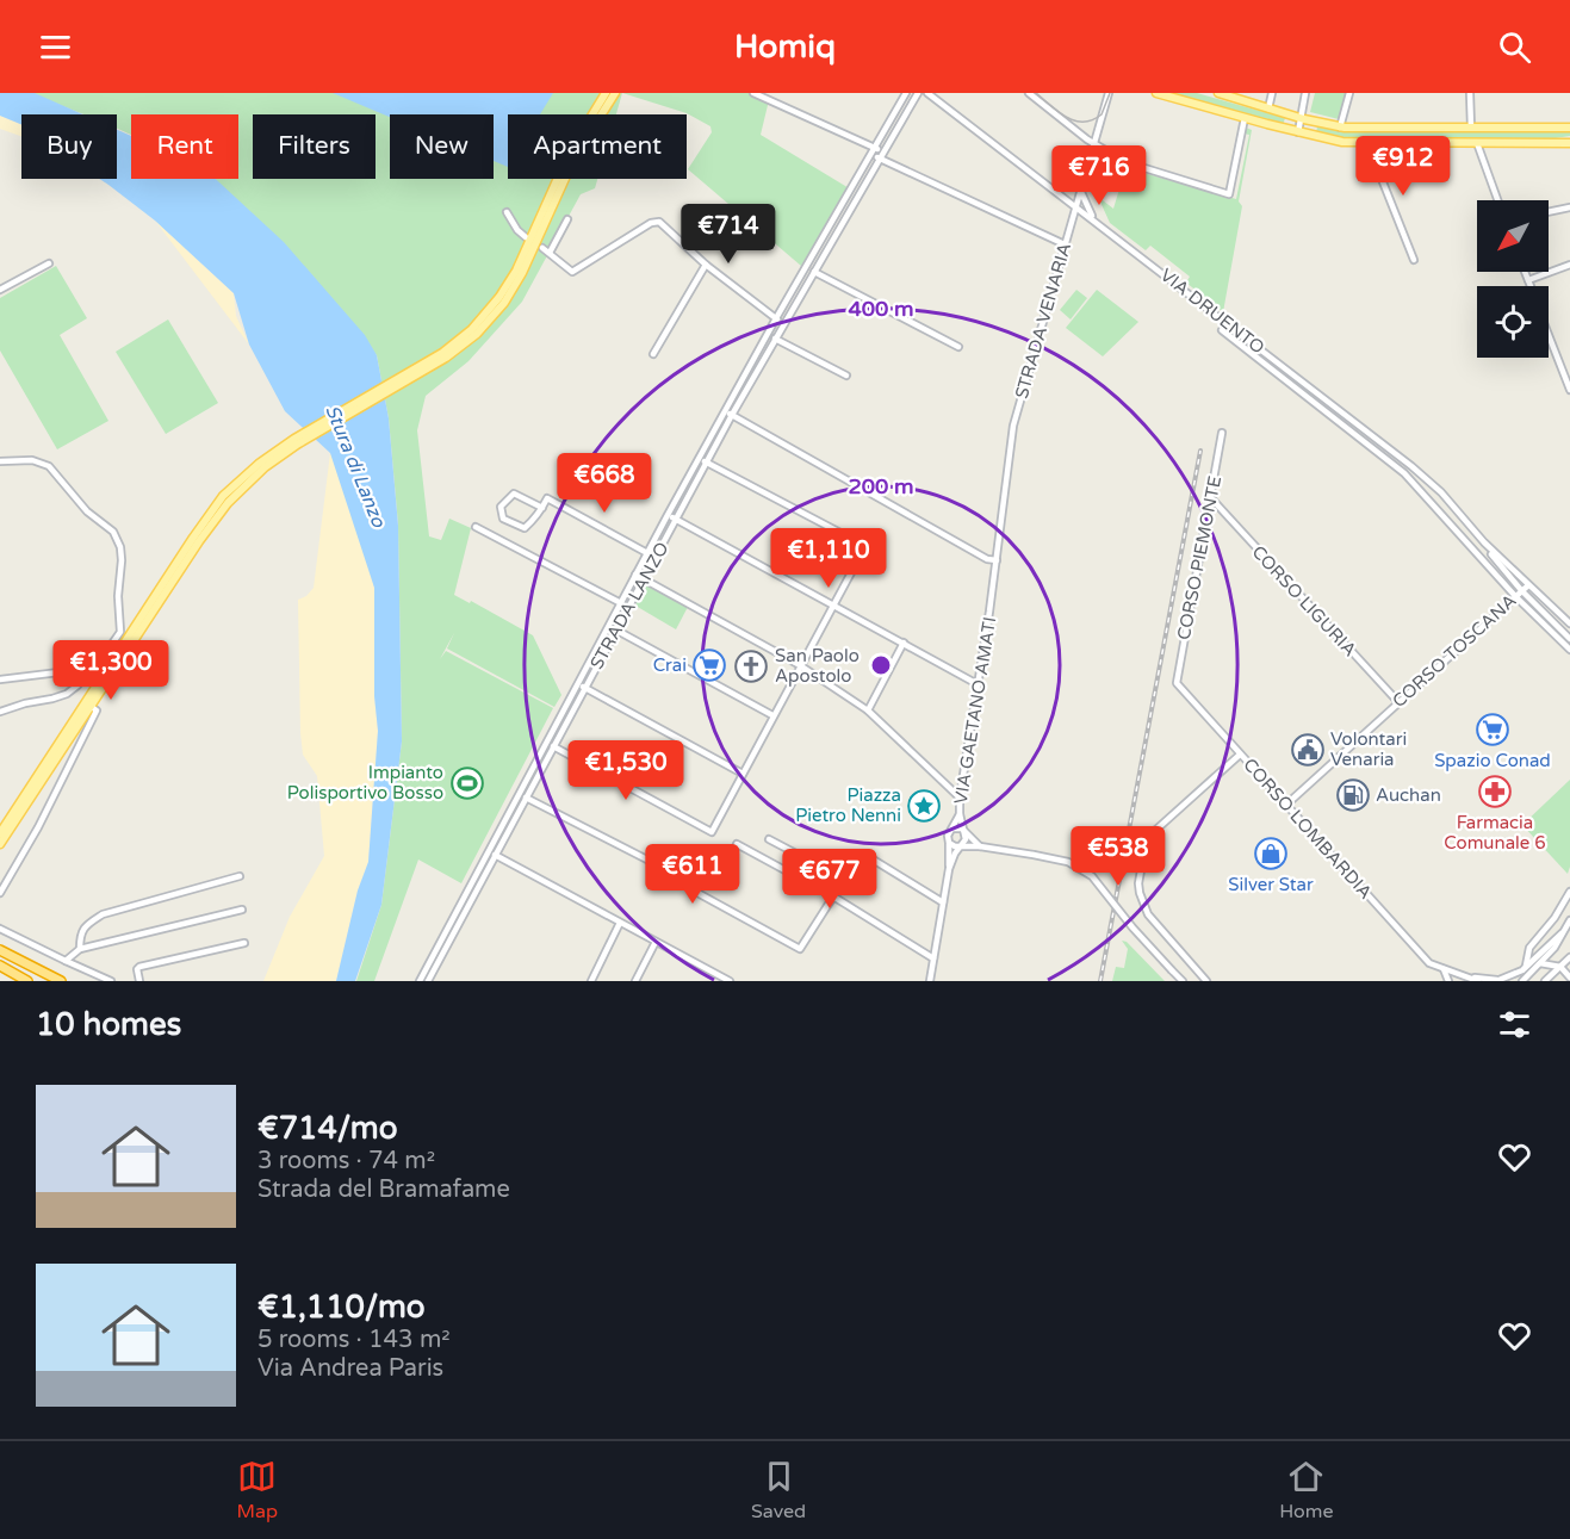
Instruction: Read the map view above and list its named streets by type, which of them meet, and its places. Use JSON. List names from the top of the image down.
{
  "streets": {
    "street": [
      "VIA DRUENTO",
      "STRADA VENARIA",
      "CORSO PIEMONTE",
      "CORSO LIGURIA",
      "STRADA LANZO",
      "CORSO TOSCANA",
      "VIA GAETANO AMATI",
      "CORSO LOMBARDIA"
    ]
  },
  "crossings": [
    ["VIA DRUENTO", "STRADA VENARIA"],
    ["VIA DRUENTO", "CORSO TOSCANA"],
    ["STRADA VENARIA", "VIA GAETANO AMATI"],
    ["CORSO PIEMONTE", "CORSO LIGURIA"],
    ["CORSO PIEMONTE", "CORSO LOMBARDIA"],
    ["CORSO LIGURIA", "CORSO TOSCANA"],
    ["CORSO TOSCANA", "CORSO LOMBARDIA"]
  ],
  "water": ["Stura di Lanzo"],
  "places": {
    "supermarket": ["Crai", "Spazio Conad"],
    "church": ["San Paolo Apostolo"],
    "public building": ["Volontari Venaria"],
    "sports": ["Impianto Polisportivo Bosso"],
    "pharmacy": ["Farmacia Comunale 6"],
    "fuel station": ["Auchan"],
    "place": ["Piazza Pietro Nenni"],
    "shop": ["Silver Star"]
  },
  "north": "bottom left",
  "page": {
    "header": "Homiq",
    "chip": [
      "Buy",
      "Rent",
      "Filters",
      "New",
      "Apartment"
    ],
    "price": [
      "€912",
      "€716",
      "€714",
      "€668",
      "€1,110",
      "€1,300",
      "€1,530",
      "€538",
      "€611",
      "€677"
    ],
    "heading": "10 homes",
    "list": [
      {
        "name": "€714/mo",
        "note": "3 rooms · 74 m² · Strada del Bramafame"
      },
      {
        "name": "€1,110/mo",
        "note": "5 rooms · 143 m² · Via Andrea Paris"
      }
    ],
    "tabs": ["Map", "Saved", "Home"]
  },
  "rings": ["400 m", "200 m"]
}
